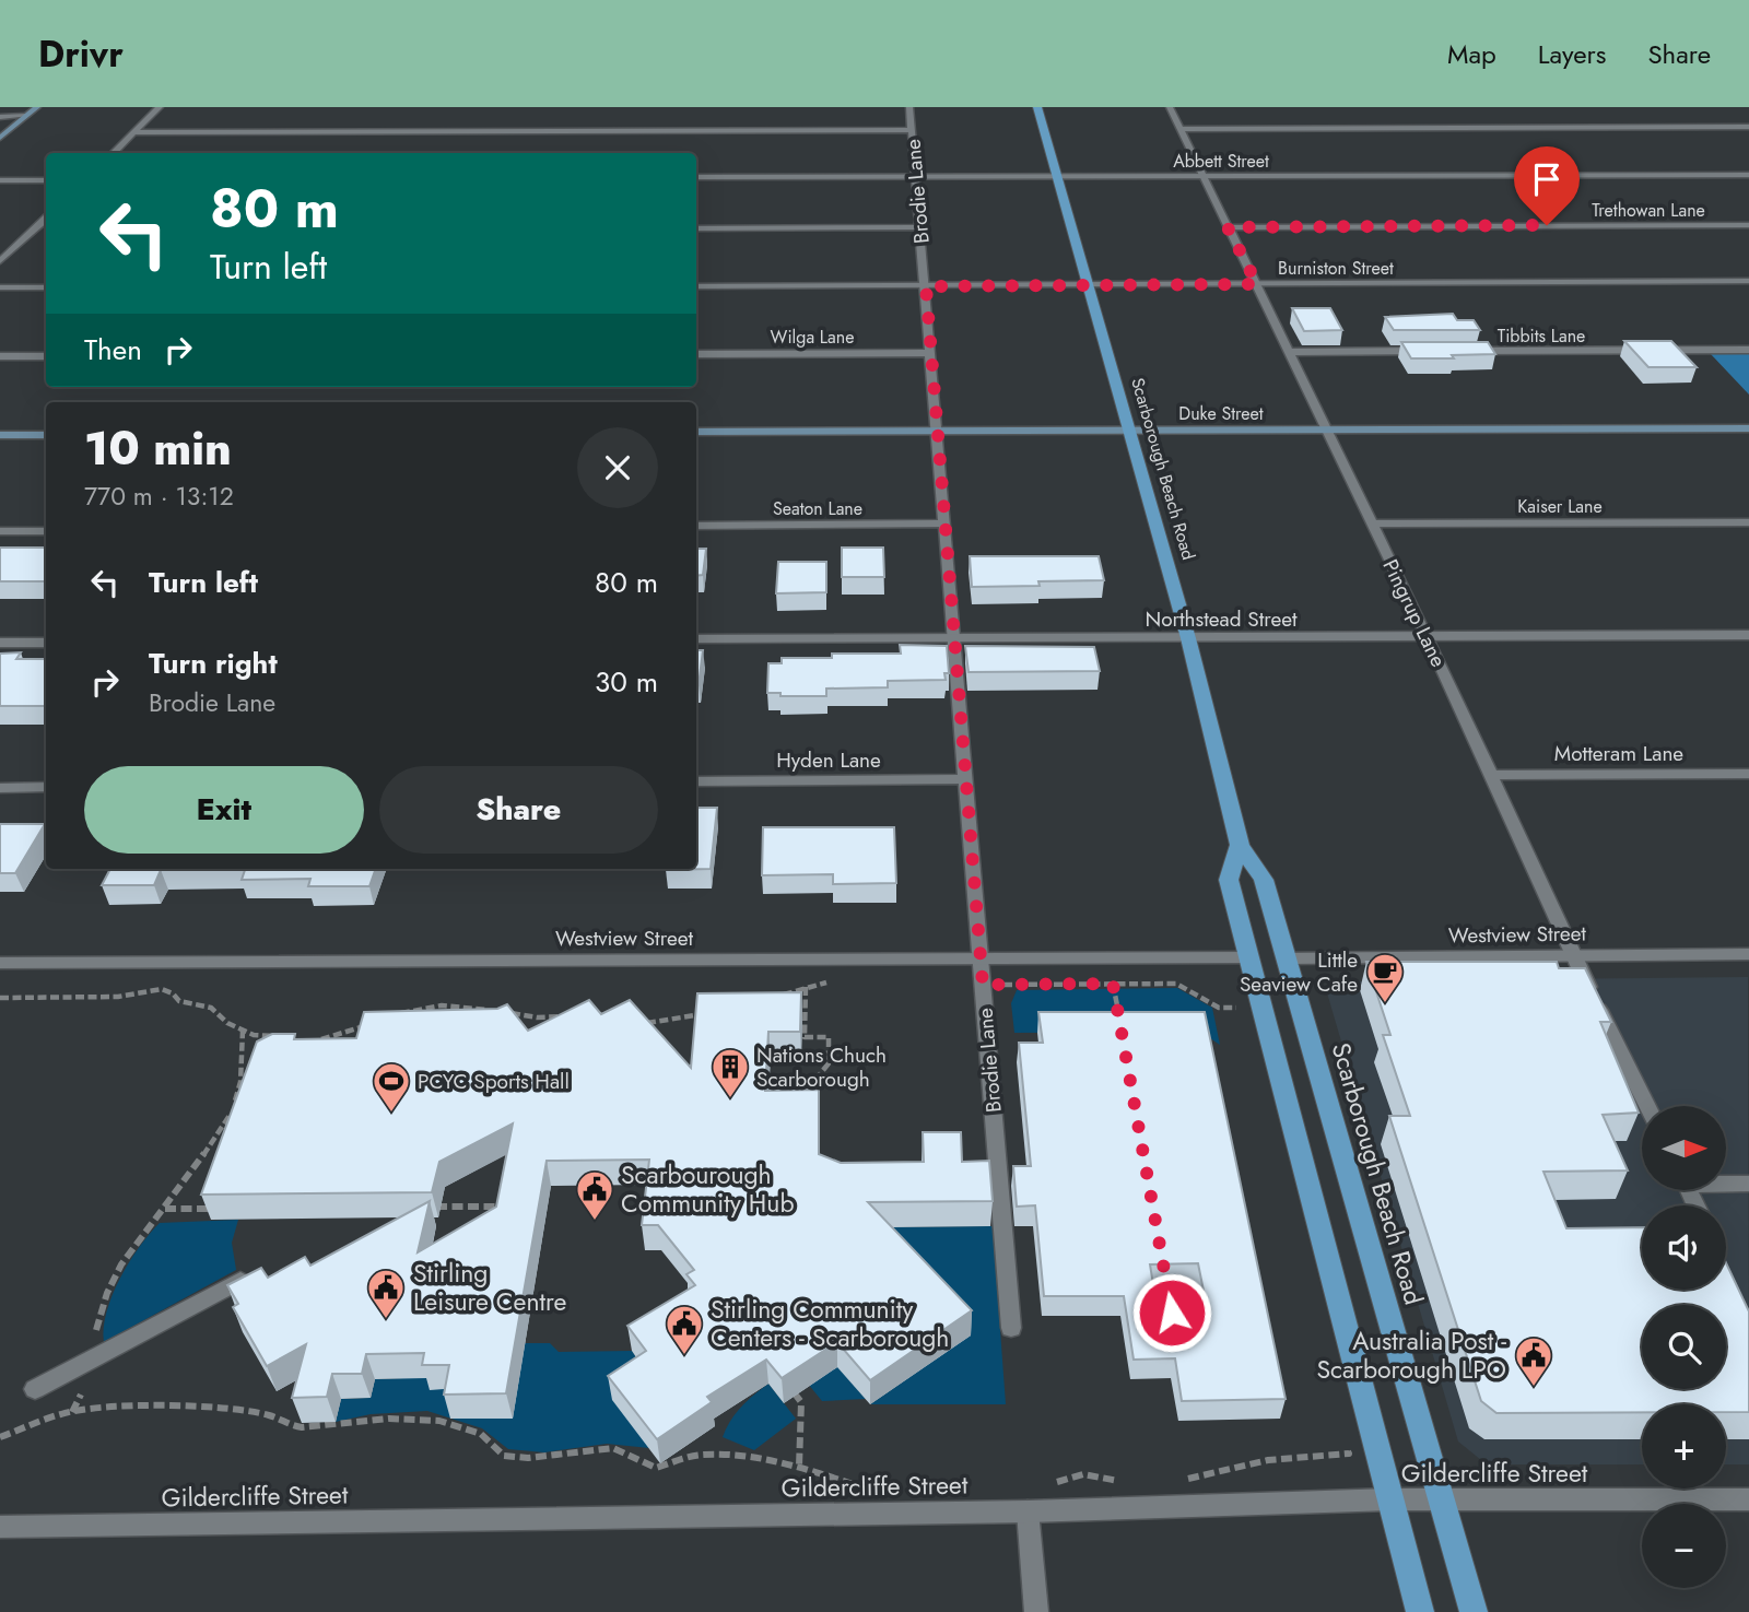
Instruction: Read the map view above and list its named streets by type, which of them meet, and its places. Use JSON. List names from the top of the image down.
{
  "streets": {
    "main road": ["Duke Street", "Scarborough Beach Road"],
    "street": [
      "Abbett Street",
      "Brodie Lane",
      "Trethowan Lane",
      "Burniston Street",
      "Tibbits Lane",
      "Wilga Lane",
      "Kaiser Lane",
      "Seaton Lane",
      "Pingrup Lane",
      "Northstead Street",
      "Motteram Lane",
      "Hyden Lane",
      "Westview Street",
      "Gildercliffe Street"
    ]
  },
  "crossings": [
    ["Abbett Street", "Brodie Lane"],
    ["Abbett Street", "Scarborough Beach Road"],
    ["Abbett Street", "Pingrup Lane"],
    ["Brodie Lane", "Burniston Street"],
    ["Brodie Lane", "Wilga Lane"],
    ["Brodie Lane", "Duke Street"],
    ["Brodie Lane", "Seaton Lane"],
    ["Brodie Lane", "Northstead Street"],
    ["Brodie Lane", "Hyden Lane"],
    ["Brodie Lane", "Westview Street"],
    ["Trethowan Lane", "Pingrup Lane"],
    ["Burniston Street", "Scarborough Beach Road"],
    ["Burniston Street", "Pingrup Lane"],
    ["Duke Street", "Scarborough Beach Road"],
    ["Duke Street", "Pingrup Lane"],
    ["Scarborough Beach Road", "Northstead Street"],
    ["Scarborough Beach Road", "Westview Street"],
    ["Scarborough Beach Road", "Gildercliffe Street"],
    ["Kaiser Lane", "Pingrup Lane"],
    ["Pingrup Lane", "Northstead Street"],
    ["Pingrup Lane", "Motteram Lane"],
    ["Pingrup Lane", "Westview Street"]
  ],
  "places": {
    "cafe": ["Little Seaview Cafe"],
    "building": ["Nations Chuch Scarborough"],
    "sports": ["PCYC Sports Hall"],
    "public building": [
      "Scarbourough Community Hub",
      "Stirling Leisure Centre",
      "Stirling Community Centers - Scarborough",
      "Australia Post - Scarborough LPO"
    ]
  },
  "north": "right",
  "page": {
    "header": "Drivr",
    "nav": ["Map", "Layers", "Share"],
    "turn": ["80 m", "Turn left"],
    "then": "Then",
    "heading": ["10 min", "770 m · 13:12"],
    "list": [
      {
        "name": "Turn left",
        "value": "80 m"
      },
      {
        "name": "Turn right",
        "note": "Brodie Lane",
        "value": "30 m"
      }
    ],
    "buttons": ["Exit", "Share"],
    "map_buttons": ["+", "−"]
  }
}
